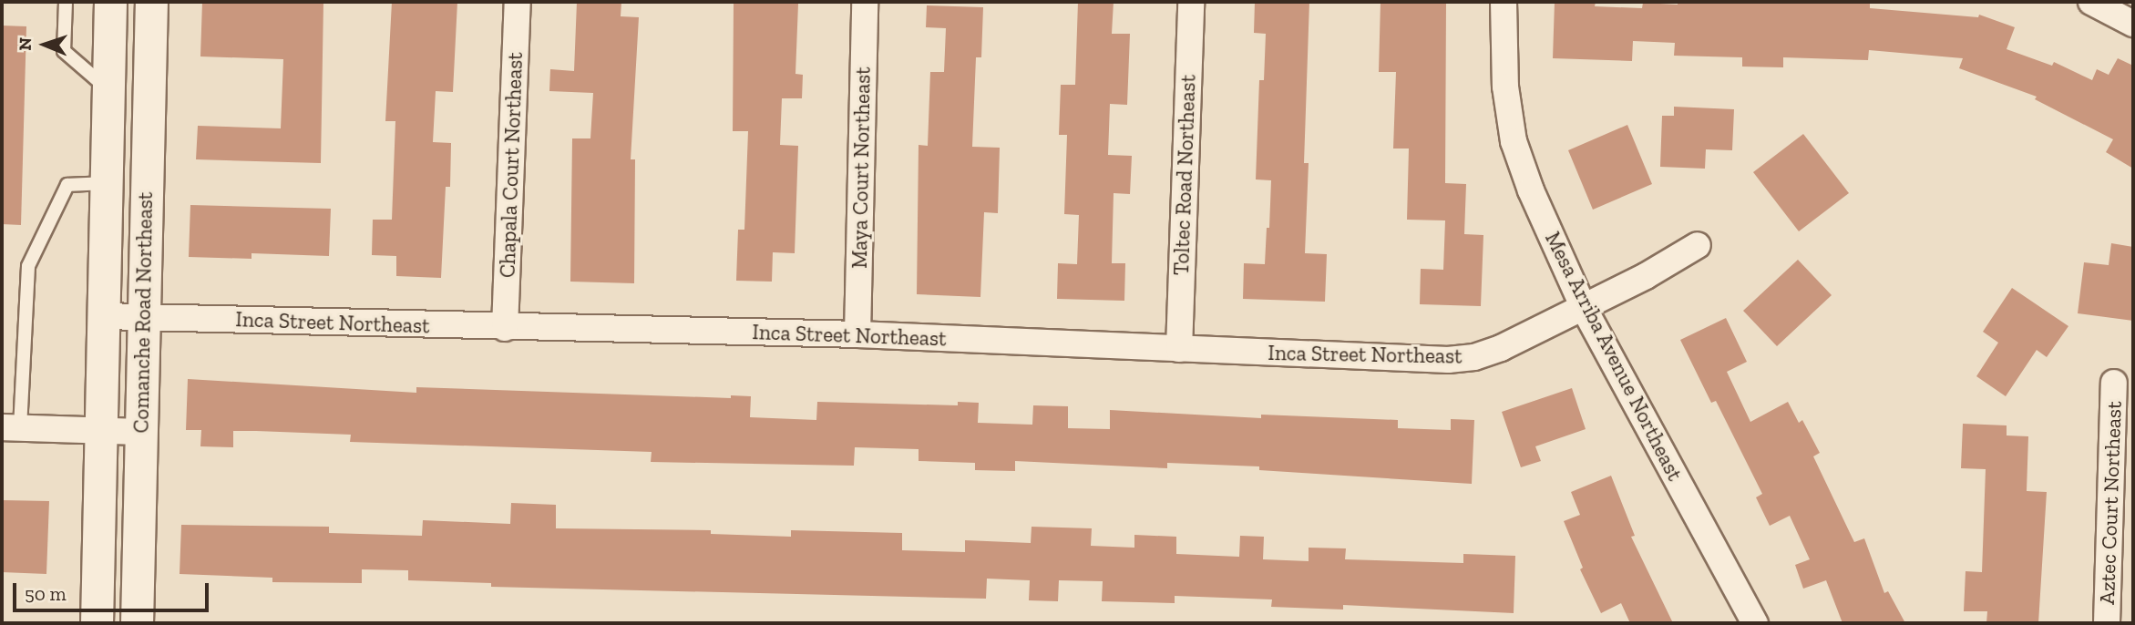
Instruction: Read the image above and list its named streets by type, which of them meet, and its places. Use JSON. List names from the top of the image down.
{
  "streets": {
    "street": [
      "Chapala Court Northeast",
      "Maya Court Northeast",
      "Toltec Road Northeast",
      "Comanche Road Northeast",
      "Inca Street Northeast",
      "Mesa Arriba Avenue Northeast",
      "Aztec Court Northeast"
    ]
  },
  "crossings": [
    ["Chapala Court Northeast", "Inca Street Northeast"],
    ["Maya Court Northeast", "Inca Street Northeast"],
    ["Toltec Road Northeast", "Inca Street Northeast"],
    ["Comanche Road Northeast", "Inca Street Northeast"],
    ["Inca Street Northeast", "Mesa Arriba Avenue Northeast"]
  ],
  "scale_bar": "50 m",
  "north": "left"
}
